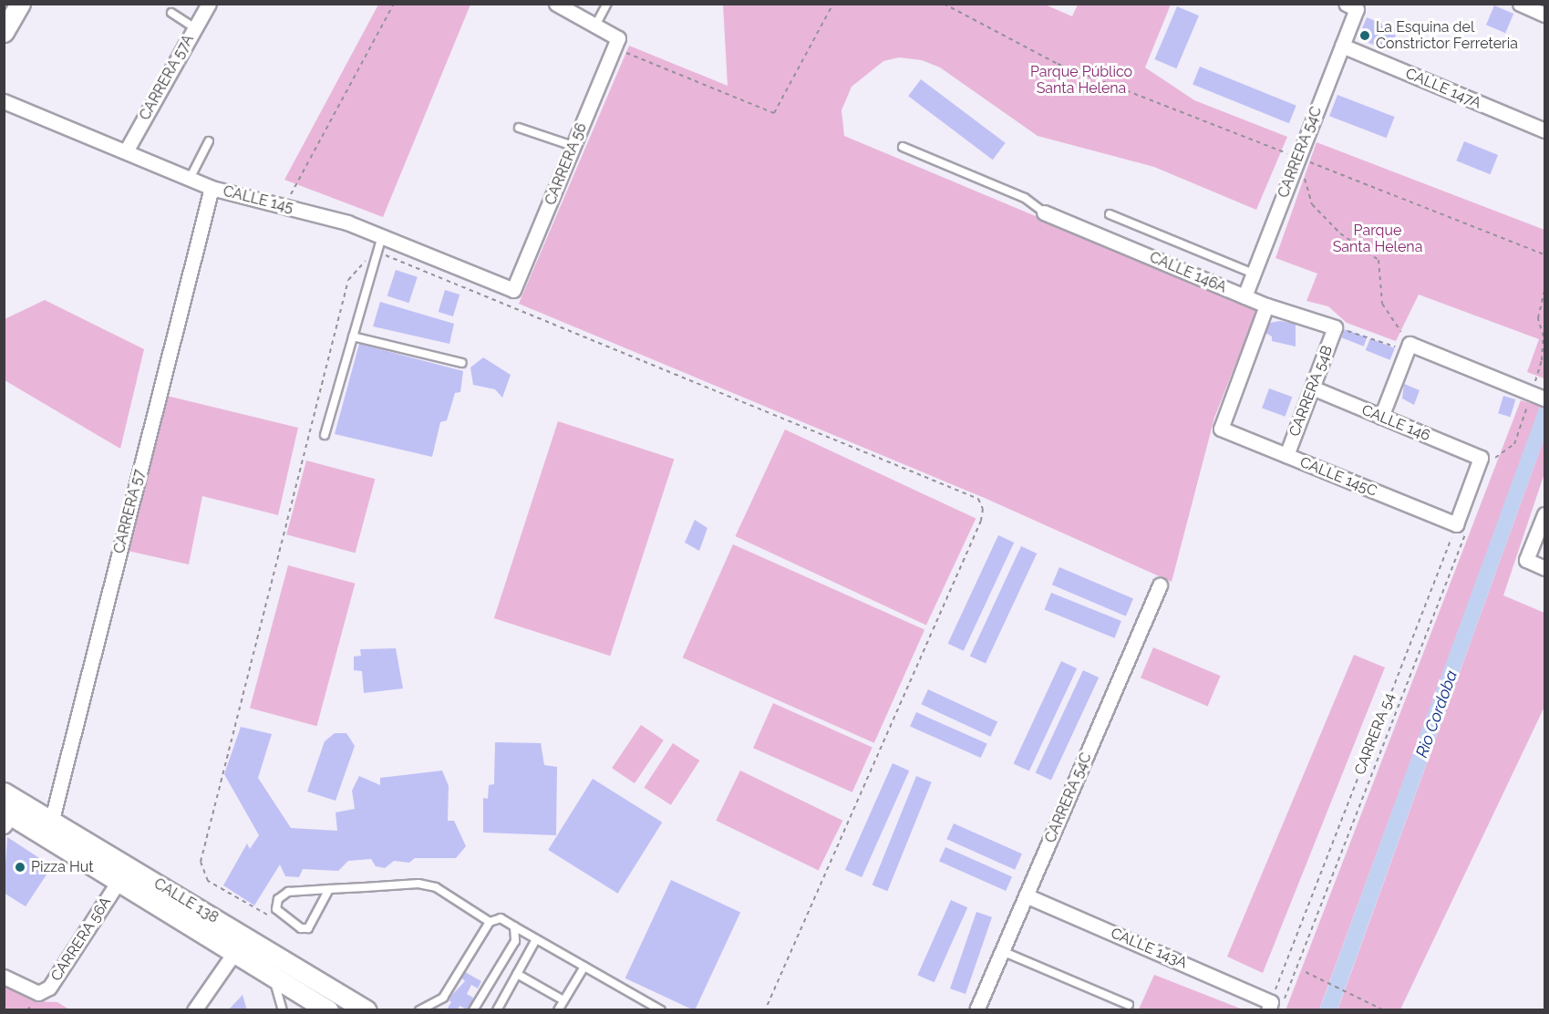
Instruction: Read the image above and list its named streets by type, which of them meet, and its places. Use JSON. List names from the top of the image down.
{
  "streets": {
    "main road": ["CALLE 138"],
    "street": [
      "CARRERA 57A",
      "CALLE 147A",
      "CARRERA 54C",
      "CARRERA 56",
      "CALLE 145",
      "CALLE 146A",
      "CARRERA 54B",
      "CALLE 146",
      "CALLE 145C",
      "CARRERA 57",
      "CARRERA 56A",
      "CALLE 143A"
    ],
    "path": ["CARRERA 54"]
  },
  "crossings": [
    ["CARRERA 57A", "CALLE 145"],
    ["CALLE 147A", "CARRERA 54C"],
    ["CARRERA 54C", "CALLE 146A"],
    ["CARRERA 54C", "CALLE 143A"],
    ["CARRERA 56", "CALLE 145"],
    ["CALLE 145", "CARRERA 57"],
    ["CALLE 146A", "CARRERA 54B"],
    ["CALLE 146A", "CALLE 145C"],
    ["CARRERA 54B", "CALLE 146"],
    ["CARRERA 54B", "CALLE 145C"],
    ["CALLE 146", "CALLE 145C"],
    ["CALLE 146", "CARRERA 54"],
    ["CALLE 145C", "CARRERA 54"],
    ["CARRERA 57", "CALLE 138"],
    ["CARRERA 54", "CALLE 143A"],
    ["CALLE 138", "CARRERA 56A"]
  ],
  "water": ["Rio Cordoba"],
  "parks": ["Parque Público Santa Helena", "Parque Santa Helena"],
  "places": ["La Esquina del Constrictor Ferreteria", "Pizza Hut"]
}
